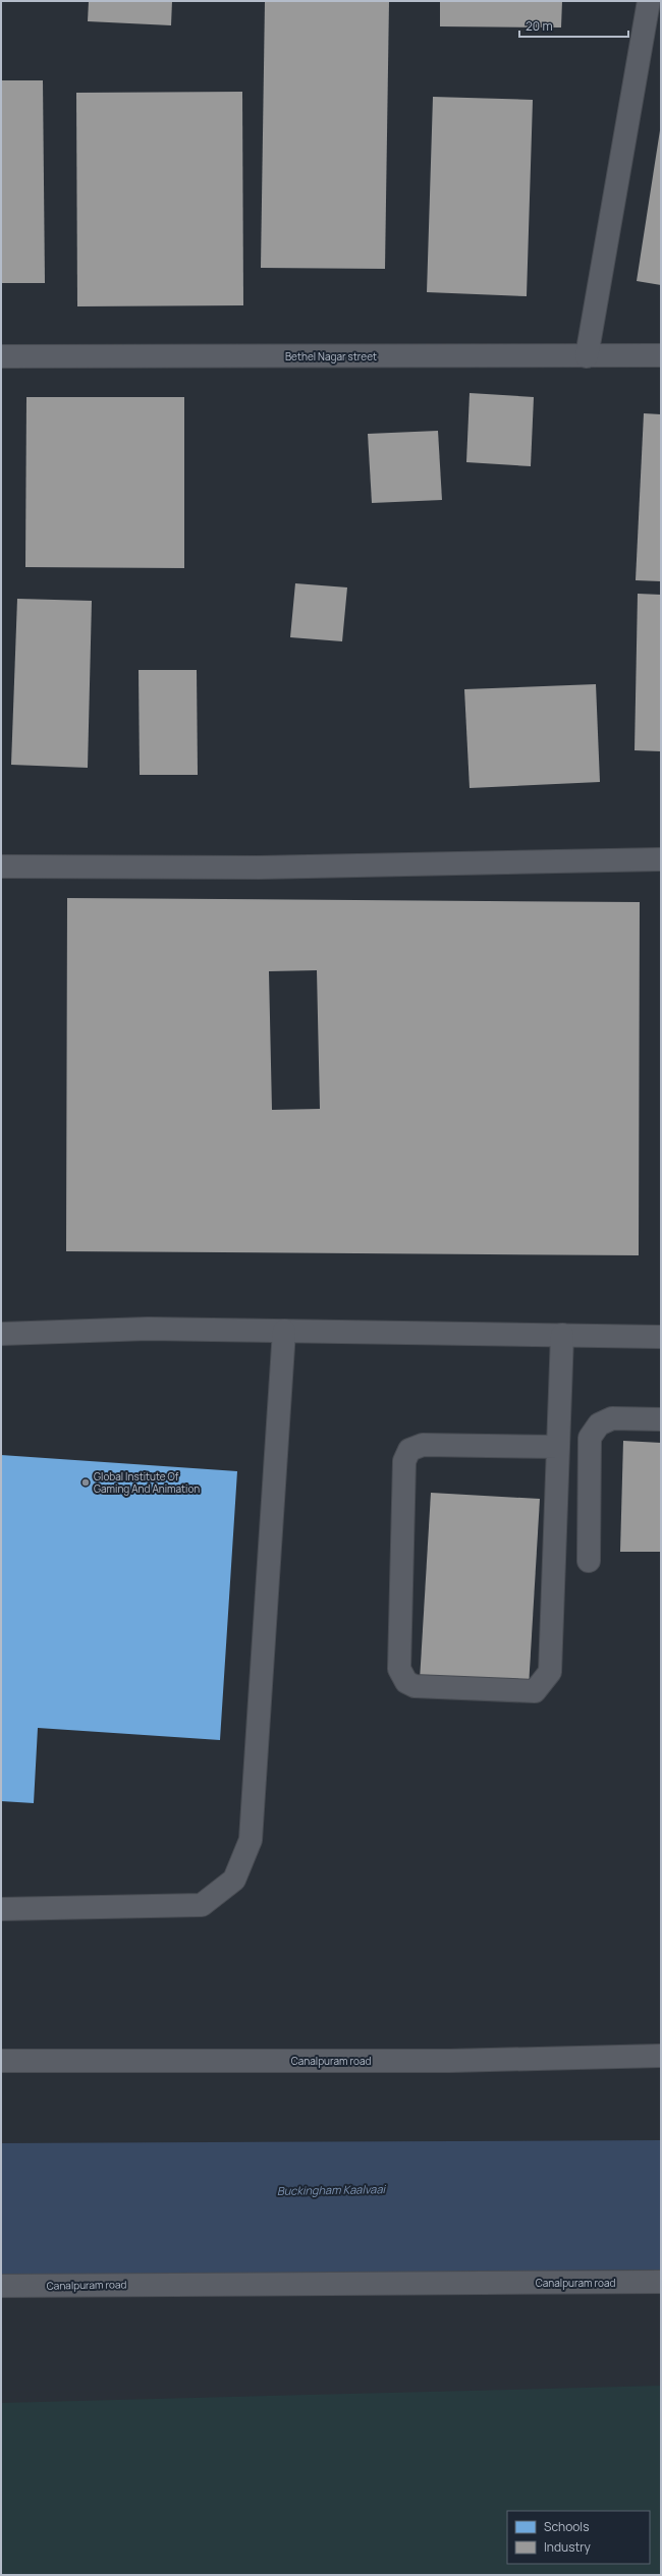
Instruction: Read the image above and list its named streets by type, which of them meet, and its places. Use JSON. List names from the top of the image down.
{
  "streets": {
    "street": ["Bethel Nagar street", "Canalpuram road"]
  },
  "water": ["Buckingham Kaalvaai"],
  "places": ["Global Institute Of Gaming And Animation"],
  "legend": ["Schools", "Industry"],
  "scale_bar": "20 m"
}
